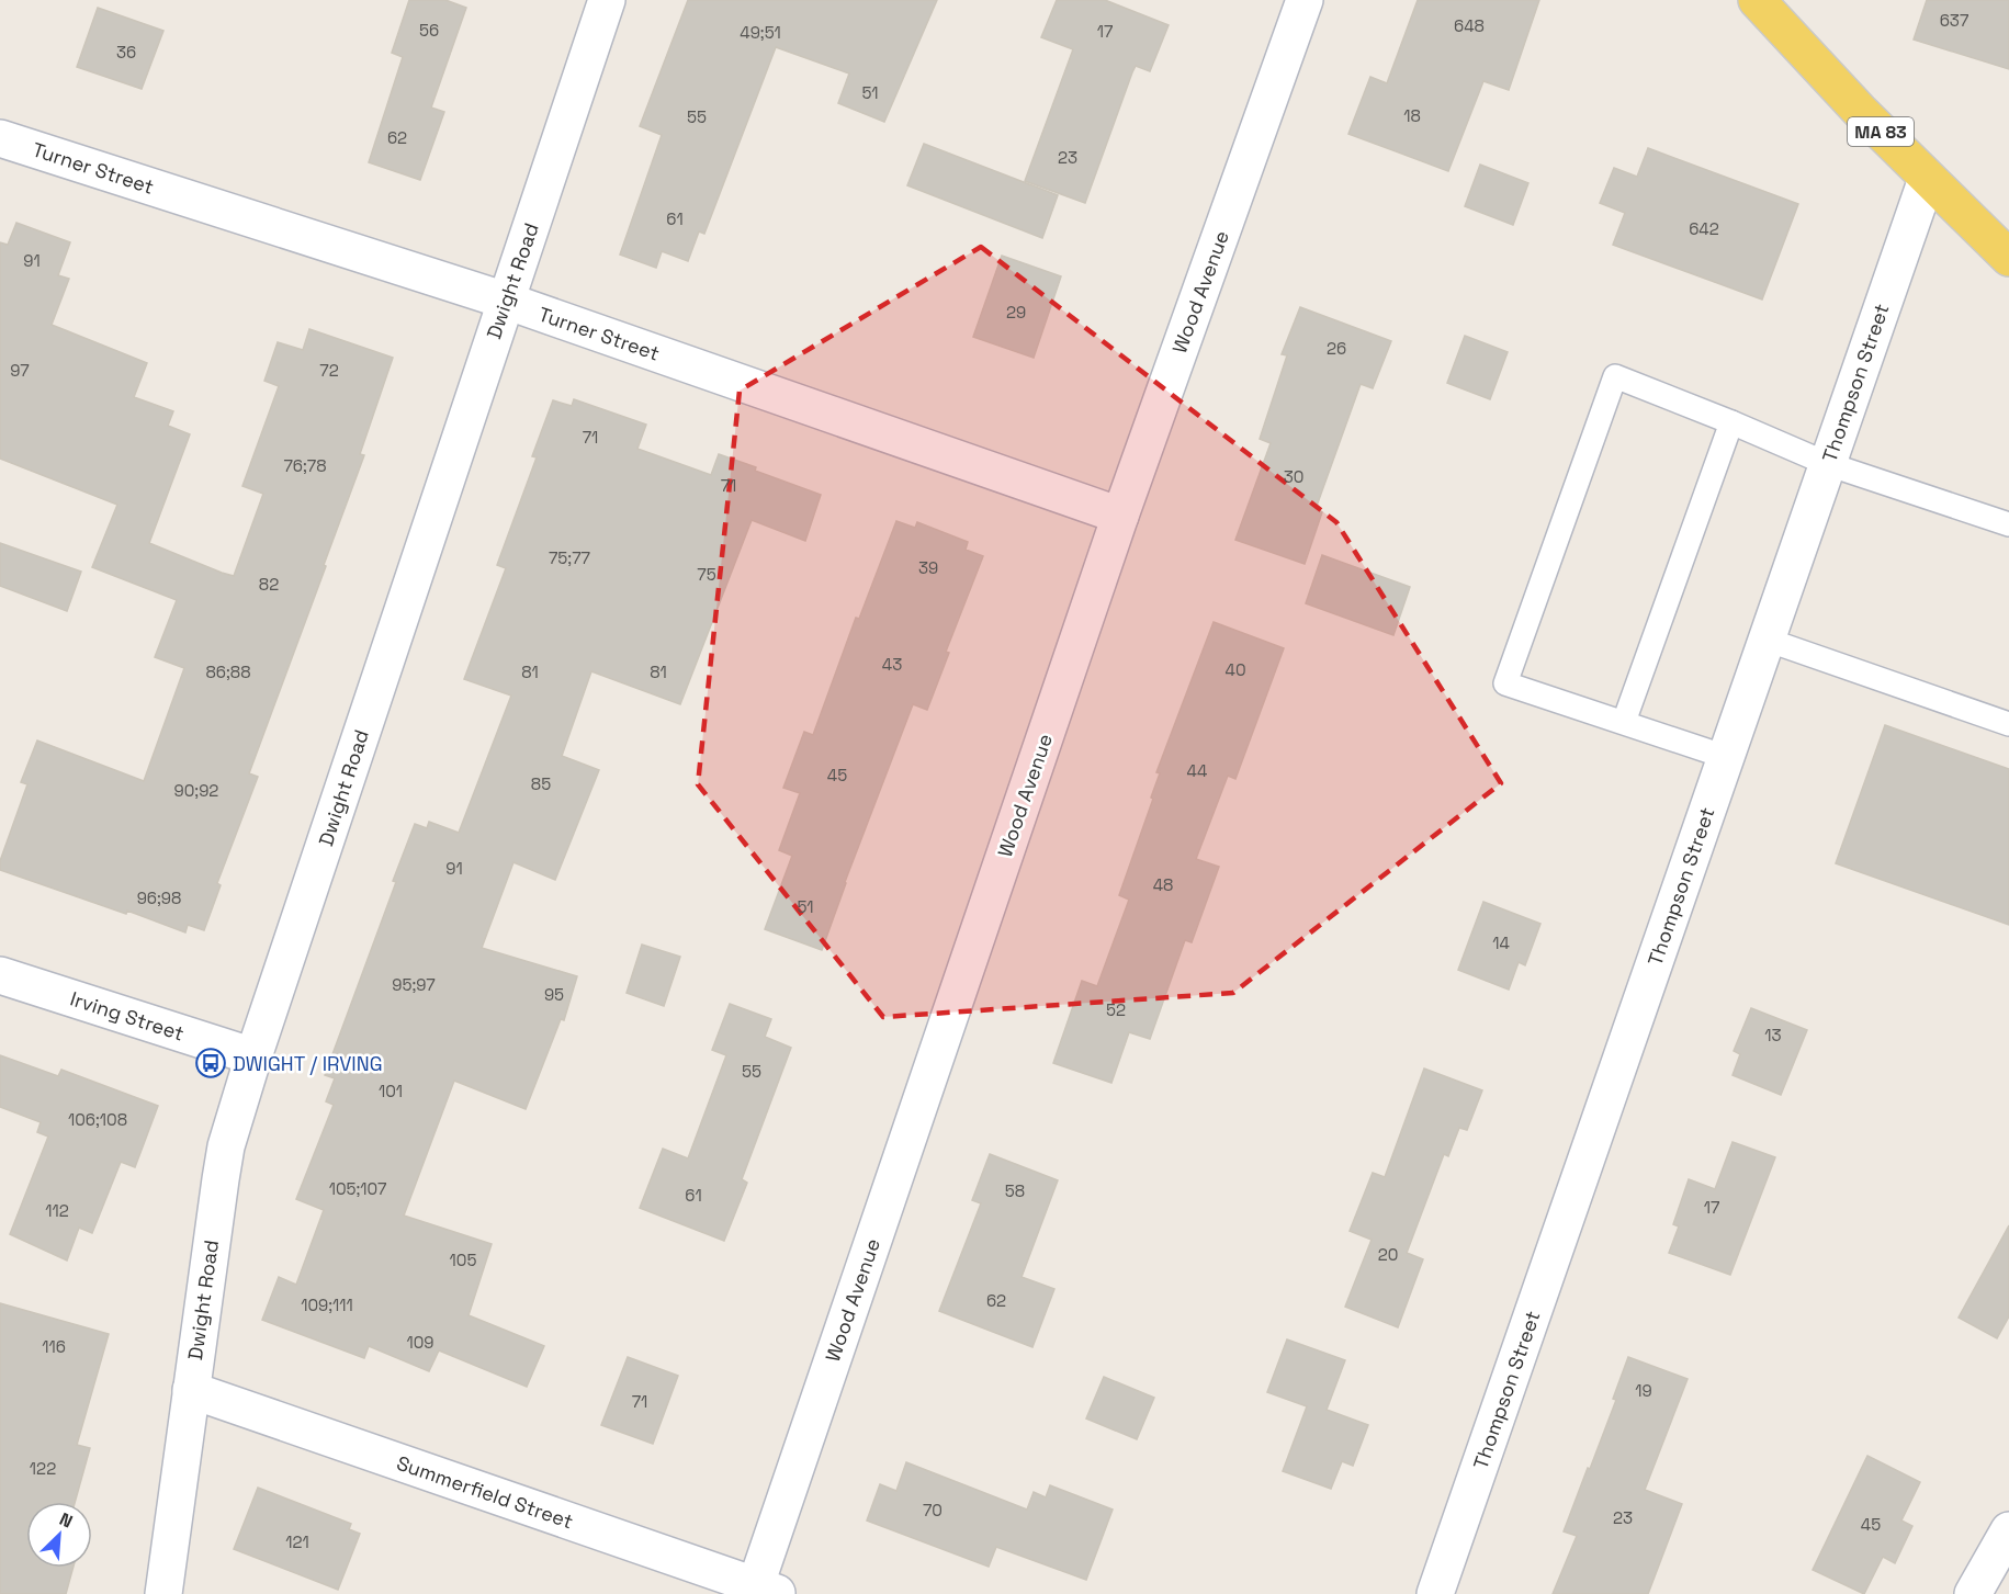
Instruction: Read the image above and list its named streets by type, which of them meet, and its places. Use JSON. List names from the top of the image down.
{
  "streets": {
    "main road": ["MA 83"],
    "street": [
      "Turner Street",
      "Dwight Road",
      "Wood Avenue",
      "Thompson Street",
      "Irving Street",
      "Summerfield Street"
    ]
  },
  "crossings": [
    ["MA 83", "Thompson Street"],
    ["Turner Street", "Dwight Road"],
    ["Turner Street", "Wood Avenue"],
    ["Dwight Road", "Irving Street"],
    ["Dwight Road", "Summerfield Street"],
    ["Wood Avenue", "Summerfield Street"]
  ],
  "places": {
    "bus stop": ["DWIGHT / IRVING"]
  },
  "house_numbers": [
    "637",
    "648",
    "56",
    "17",
    "49;51",
    "36",
    "51",
    "18",
    "55",
    "62",
    "23",
    "61",
    "642",
    "91",
    "29",
    "26",
    "97",
    "72",
    "71",
    "76;78",
    "30",
    "71",
    "75;77",
    "39",
    "75",
    "82",
    "43",
    "40",
    "86;88",
    "81",
    "81",
    "44",
    "45",
    "85",
    "90;92",
    "91",
    "48",
    "96;98",
    "51",
    "14",
    "95;97",
    "95",
    "52",
    "13",
    "55",
    "101",
    "106;108",
    "105;107",
    "58",
    "61",
    "17",
    "112",
    "20",
    "105",
    "62",
    "109;111",
    "109",
    "116",
    "19",
    "71",
    "122",
    "70",
    "23",
    "45",
    "121"
  ],
  "north": "top right"
}
